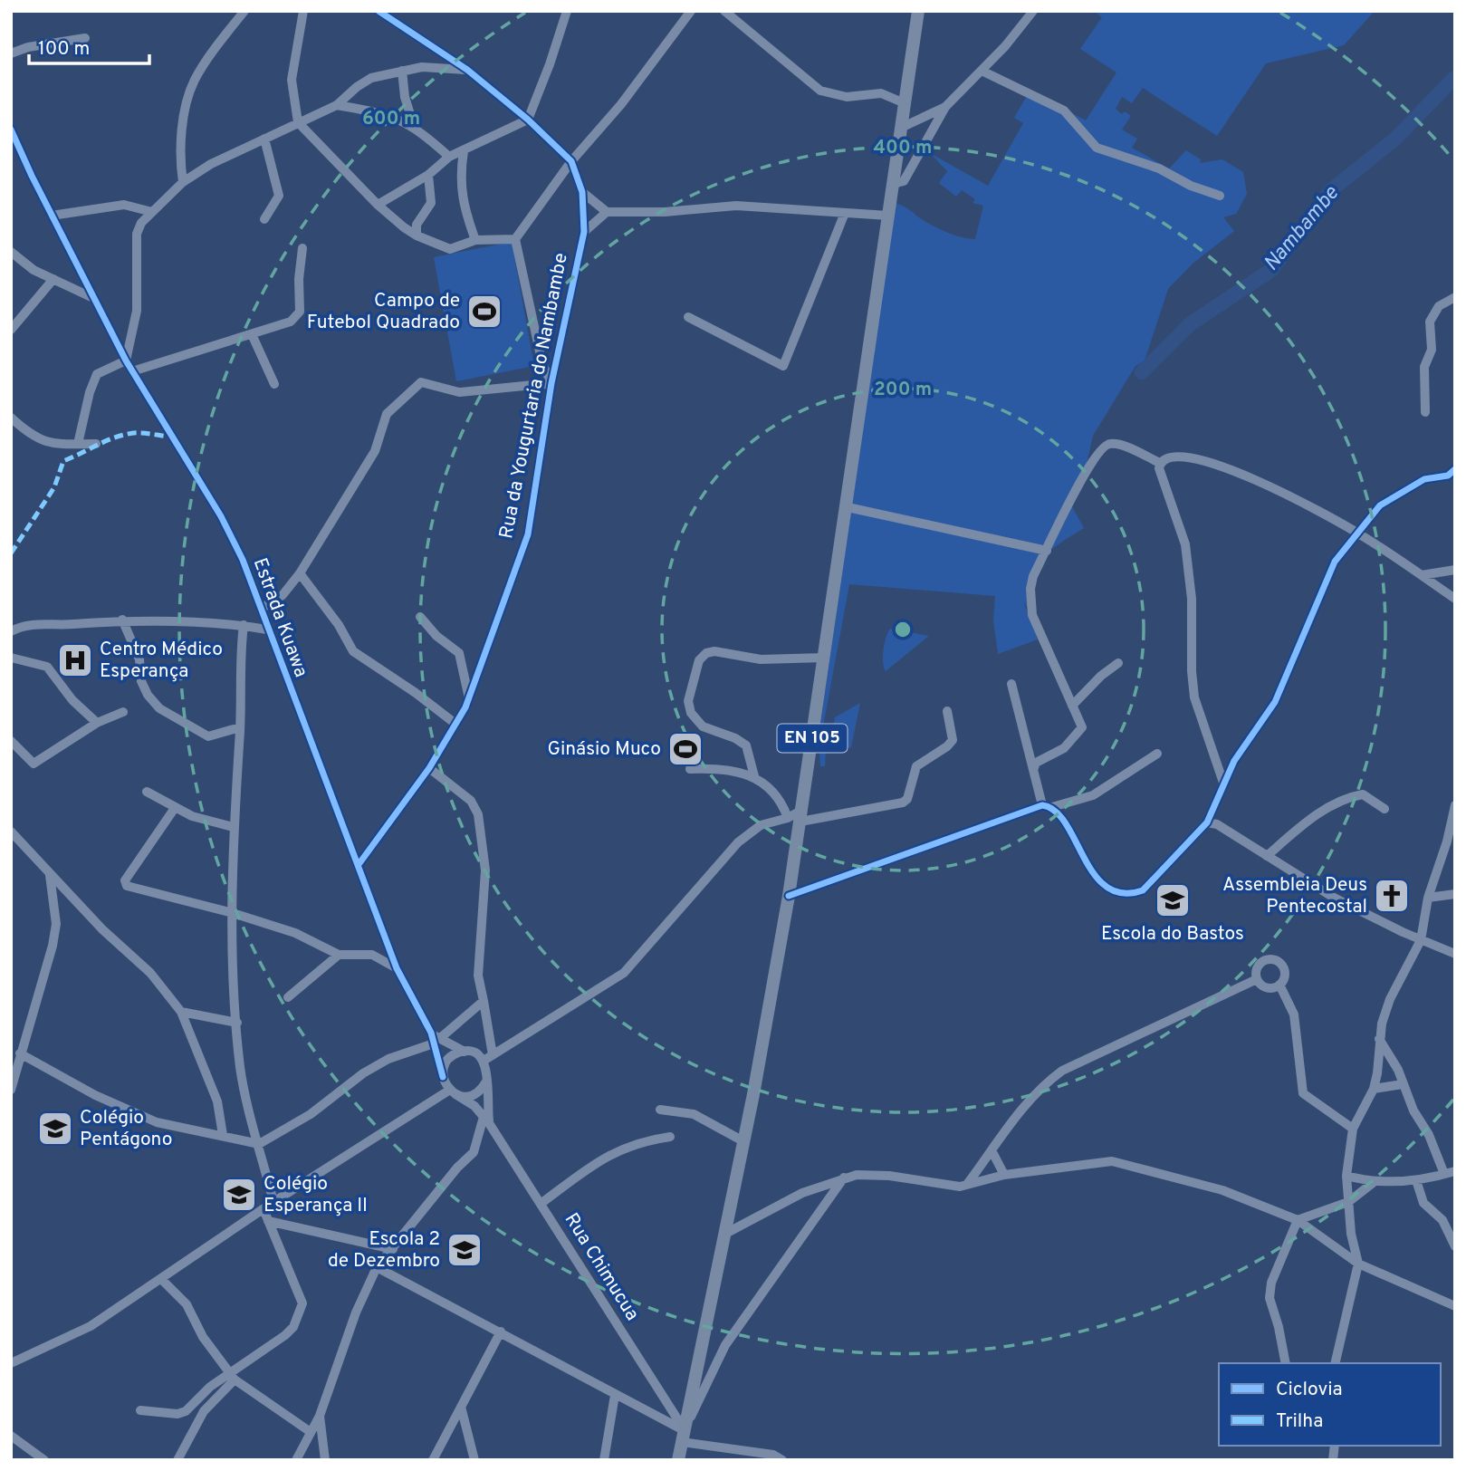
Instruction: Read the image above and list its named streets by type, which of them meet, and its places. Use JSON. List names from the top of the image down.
{
  "streets": {
    "main road": ["EN 105"],
    "street": ["Rua da Yougurtaria do Nambambe", "Estrada Kuawa", "Rua Chimucua"]
  },
  "crossings": [
    ["Rua da Yougurtaria do Nambambe", "Estrada Kuawa"],
    ["Rua da Yougurtaria do Nambambe", "Rua Chimucua"],
    ["Estrada Kuawa", "Rua Chimucua"],
    ["EN 105", "Rua Chimucua"]
  ],
  "water": ["Nambambe"],
  "places": {
    "sports": ["Campo de Futebol Quadrado", "Ginásio Muco"],
    "hospital": ["Centro Médico Esperança"],
    "church": ["Assembleia Deus Pentecostal"],
    "school or university": [
      "Escola do Bastos",
      "Colégio Pentágono",
      "Colégio Esperança II",
      "Escola 2 de Dezembro"
    ]
  },
  "legend": ["Ciclovia", "Trilha"],
  "scale_bar": "100 m",
  "rings": ["600 m", "400 m", "200 m"]
}
